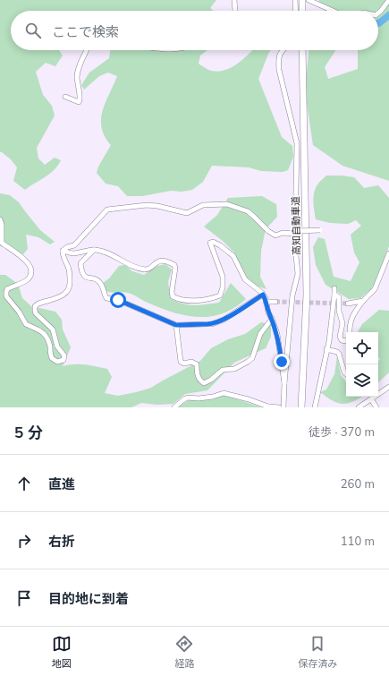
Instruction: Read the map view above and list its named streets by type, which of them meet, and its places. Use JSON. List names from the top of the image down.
{
  "streets": {
    "highway": ["高知自動車道"]
  },
  "page": {
    "search": "ここで検索",
    "heading": ["5 分", "徒歩 · 370 m"],
    "list": [
      ["直進", "260 m"],
      ["右折", "110 m"],
      "目的地に到着"
    ],
    "nav": ["地図", "経路", "保存済み"]
  }
}
